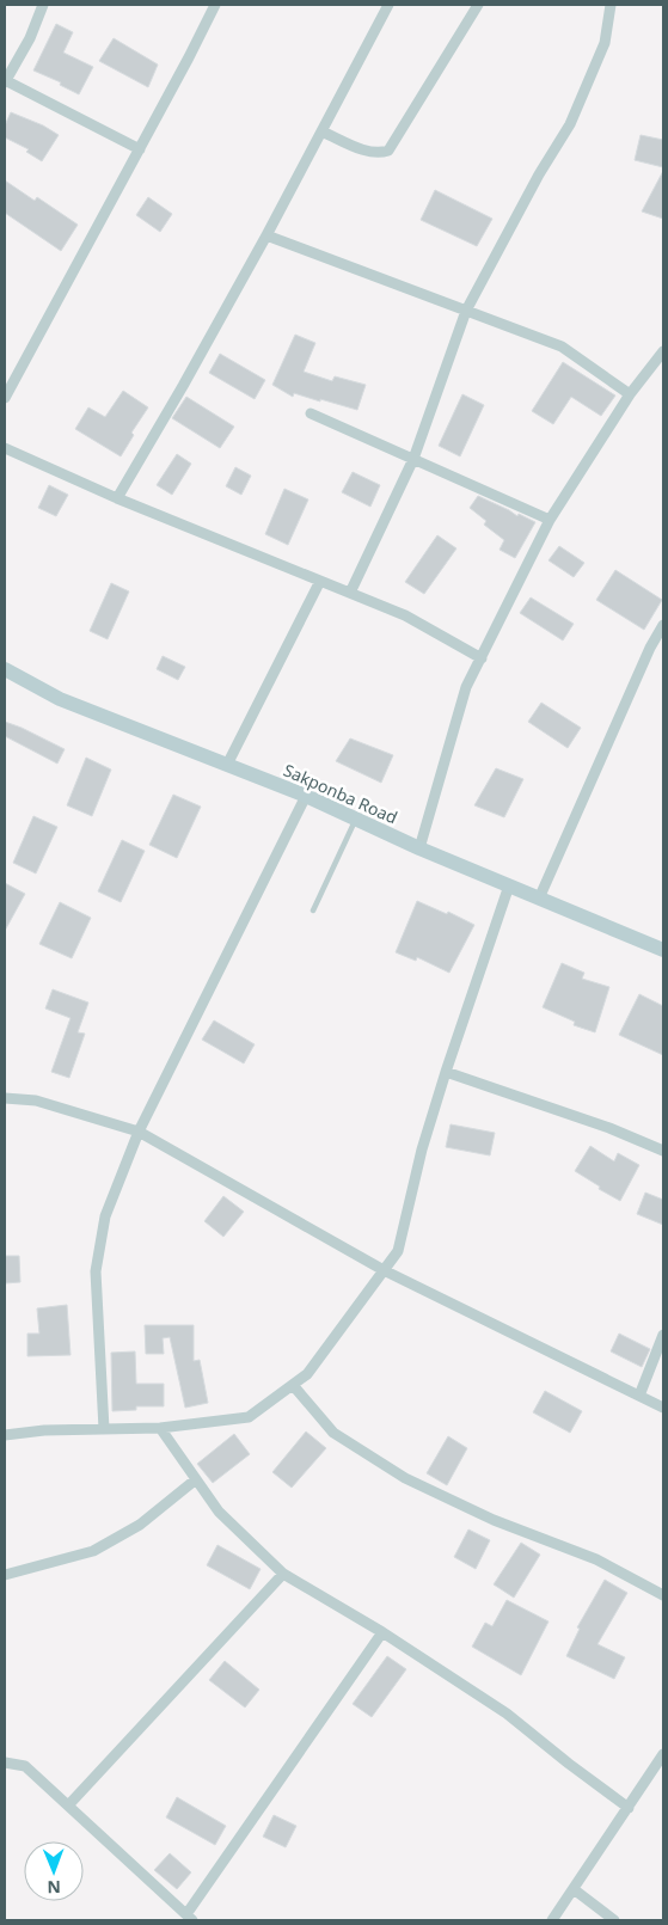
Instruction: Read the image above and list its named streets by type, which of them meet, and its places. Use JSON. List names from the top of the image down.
{
  "streets": {
    "main road": ["Sakponba Road"]
  },
  "north": "bottom"
}
